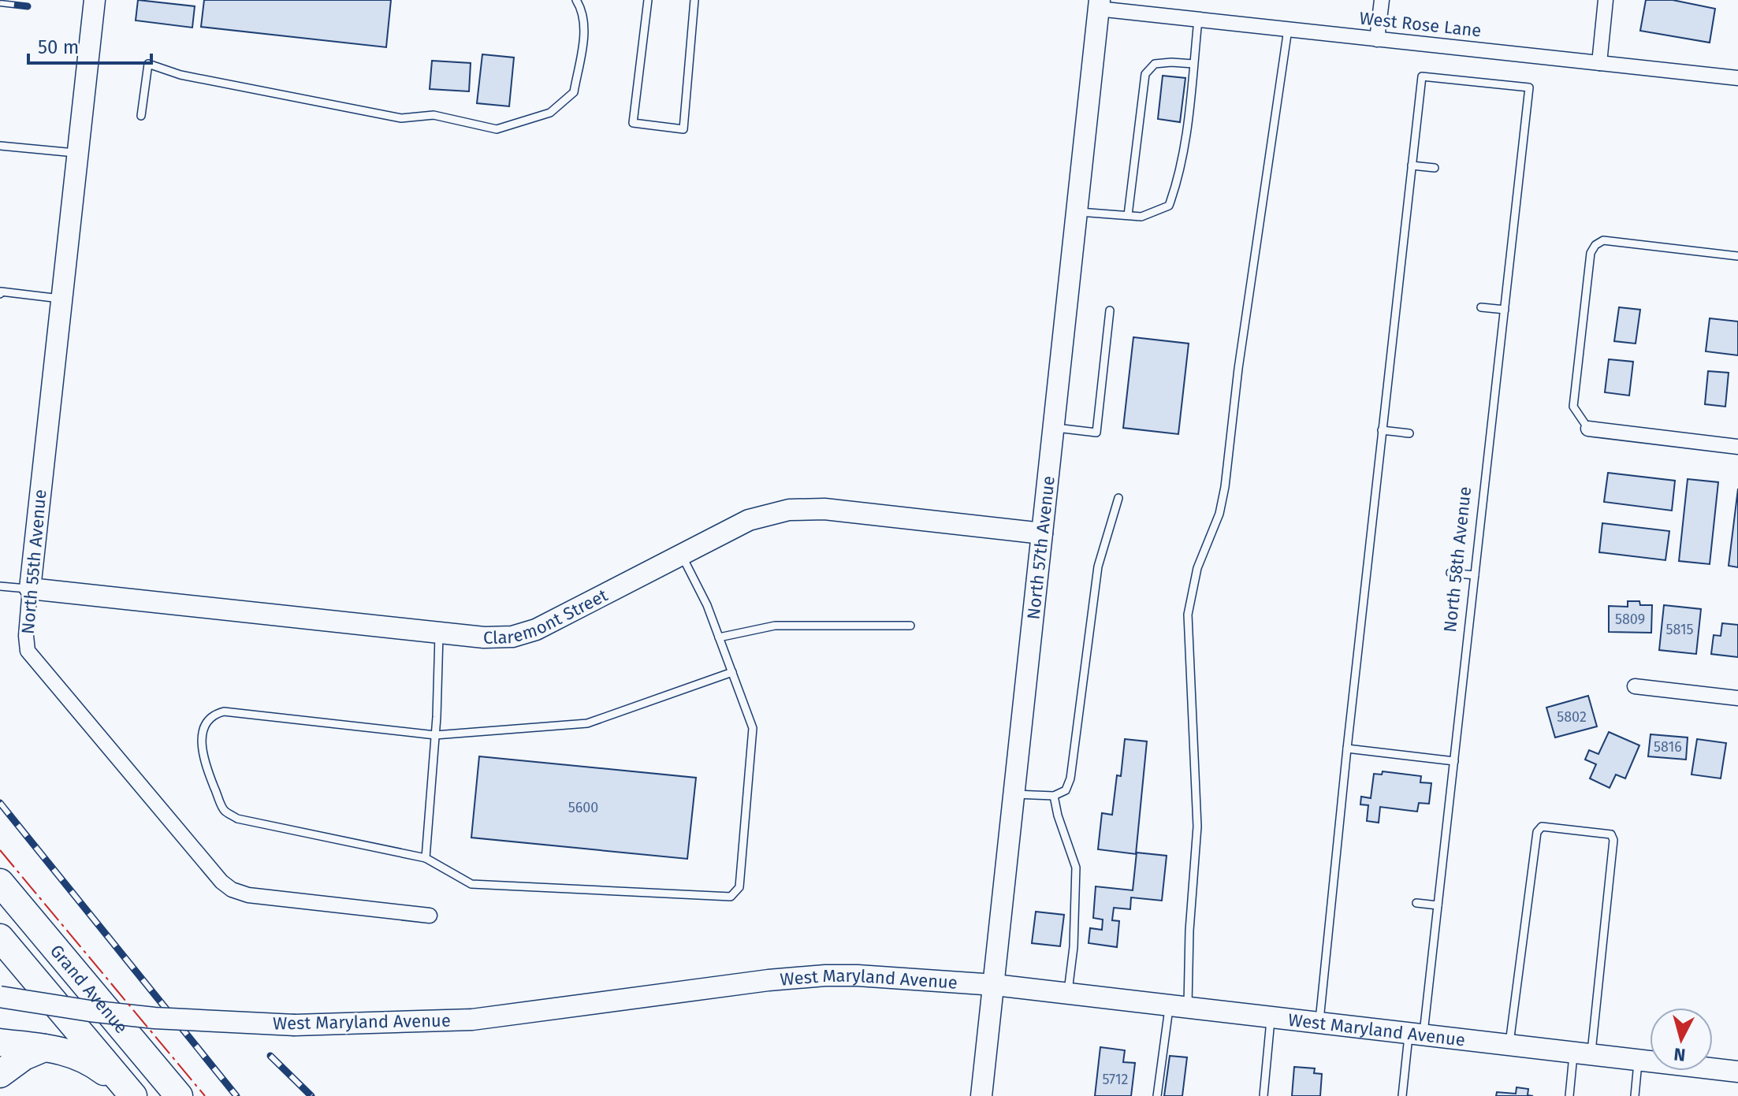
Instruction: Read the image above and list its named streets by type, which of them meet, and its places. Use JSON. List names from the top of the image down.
{
  "streets": {
    "highway": ["Grand Avenue"],
    "street": [
      "West Rose Lane",
      "North 57th Avenue",
      "North 55th Avenue",
      "Claremont Street",
      "West Maryland Avenue"
    ],
    "lane": ["North 58th Avenue"]
  },
  "crossings": [
    ["West Rose Lane", "North 57th Avenue"],
    ["North 57th Avenue", "Claremont Street"],
    ["North 57th Avenue", "West Maryland Avenue"],
    ["North 58th Avenue", "West Maryland Avenue"],
    ["North 55th Avenue", "Claremont Street"]
  ],
  "house_numbers": [
    "5809",
    "5815",
    "5802",
    "5816",
    "5600",
    "5712"
  ],
  "scale_bar": "50 m",
  "north": "bottom"
}
